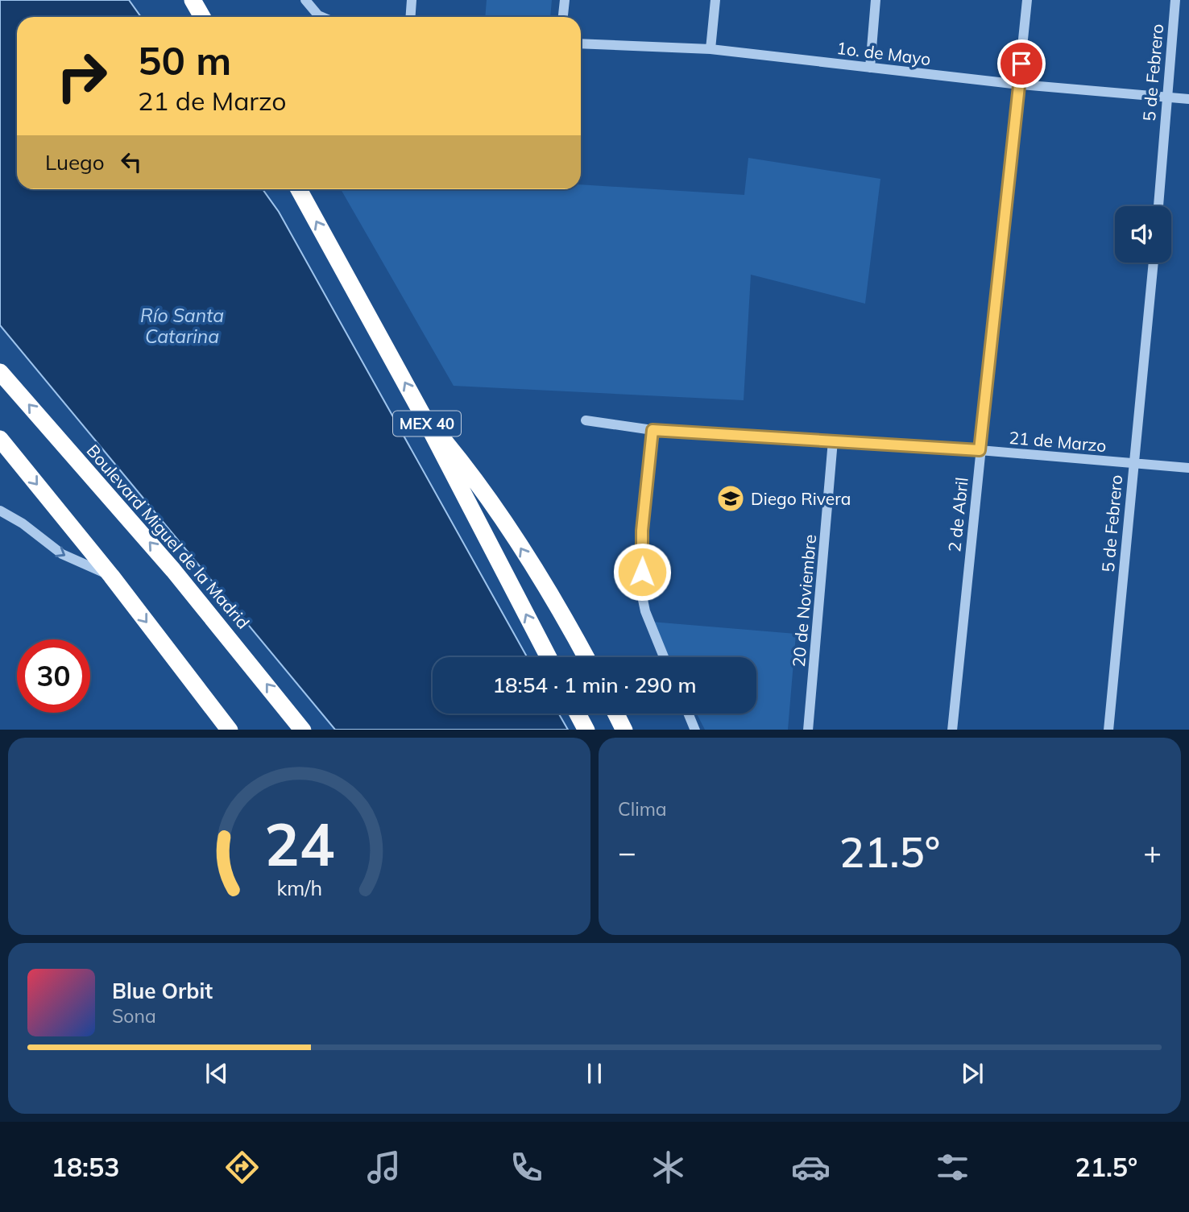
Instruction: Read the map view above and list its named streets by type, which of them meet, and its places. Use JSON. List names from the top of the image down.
{
  "streets": {
    "highway": ["MEX 40", "Boulevard Miguel de la Madrid"],
    "street": [
      "1o. de Mayo",
      "5 de Febrero",
      "21 de Marzo",
      "2 de Abril",
      "20 de Noviembre"
    ]
  },
  "crossings": [
    ["1o. de Mayo", "5 de Febrero"],
    ["1o. de Mayo", "2 de Abril"],
    ["5 de Febrero", "21 de Marzo"],
    ["21 de Marzo", "2 de Abril"],
    ["21 de Marzo", "20 de Noviembre"]
  ],
  "water": ["Río Santa Catarina"],
  "places": {
    "school or university": ["Diego Rivera"]
  },
  "page": {
    "turn": ["50 m", "21 de Marzo"],
    "then": "Luego",
    "limit": "30",
    "trip": "18:54 · 1 min · 290 m",
    "tile": "Clima",
    "heat": ["−", "21.5°", "+"],
    "song": ["Blue Orbit", "Sona"],
    "tabs": ["18:53", "21.5°"],
    "gauge": ["24", "km/h"]
  }
}
